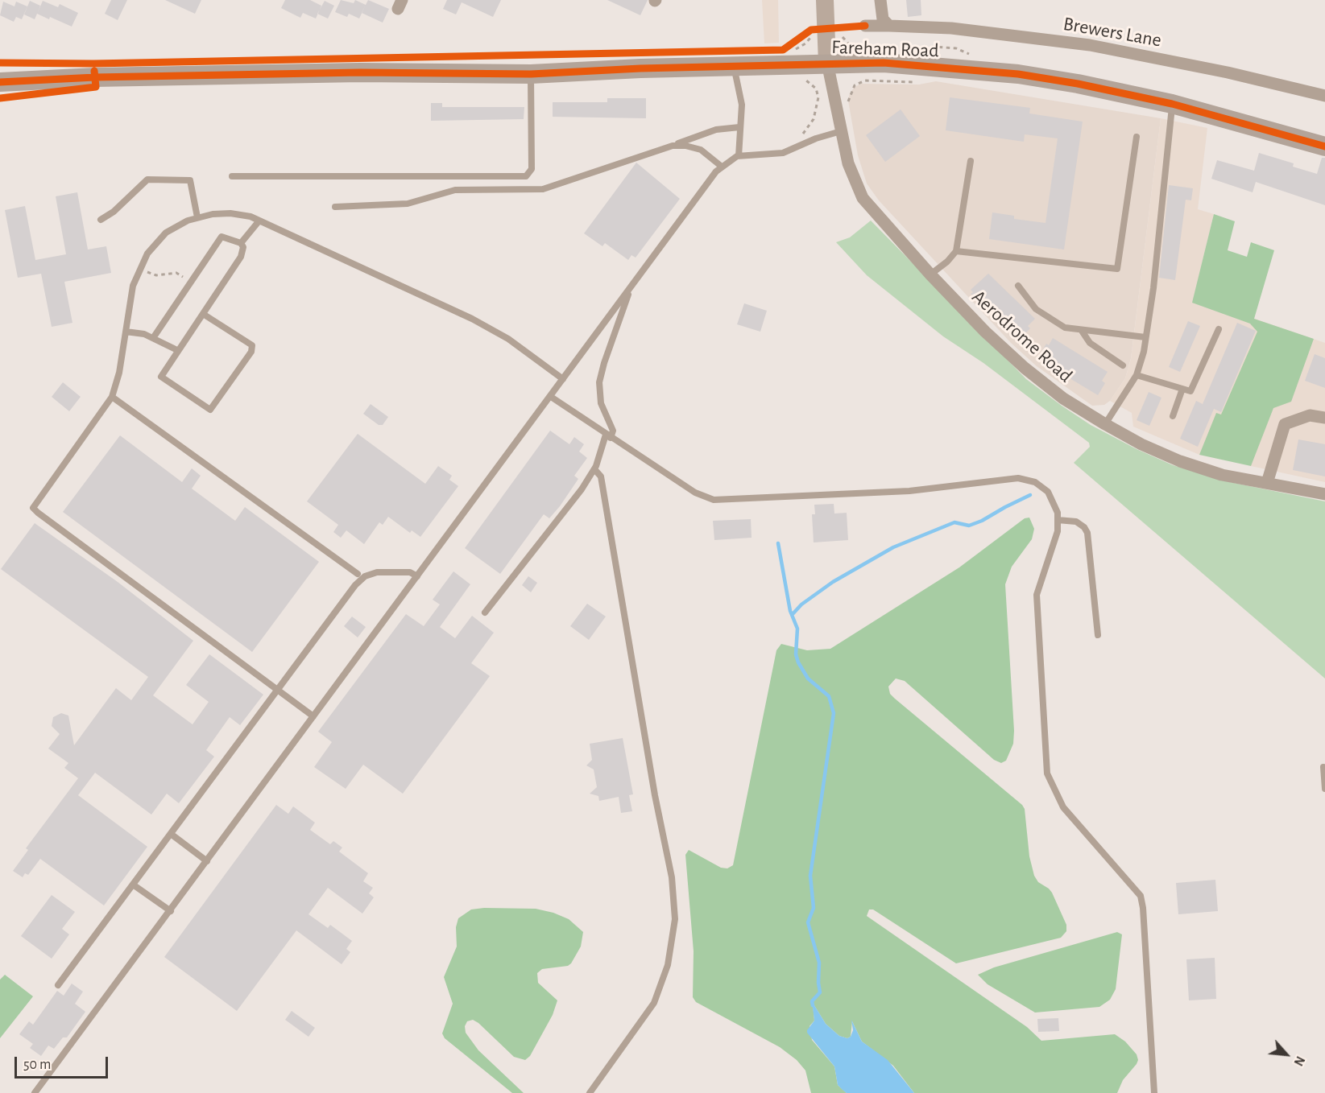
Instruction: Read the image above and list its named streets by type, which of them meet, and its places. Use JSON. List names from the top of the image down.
{
  "streets": {
    "main road": ["Fareham Road"],
    "street": ["Brewers Lane", "Aerodrome Road"]
  },
  "crossings": [
    ["Fareham Road", "Aerodrome Road"]
  ],
  "scale_bar": "50 m",
  "north": "bottom right"
}
